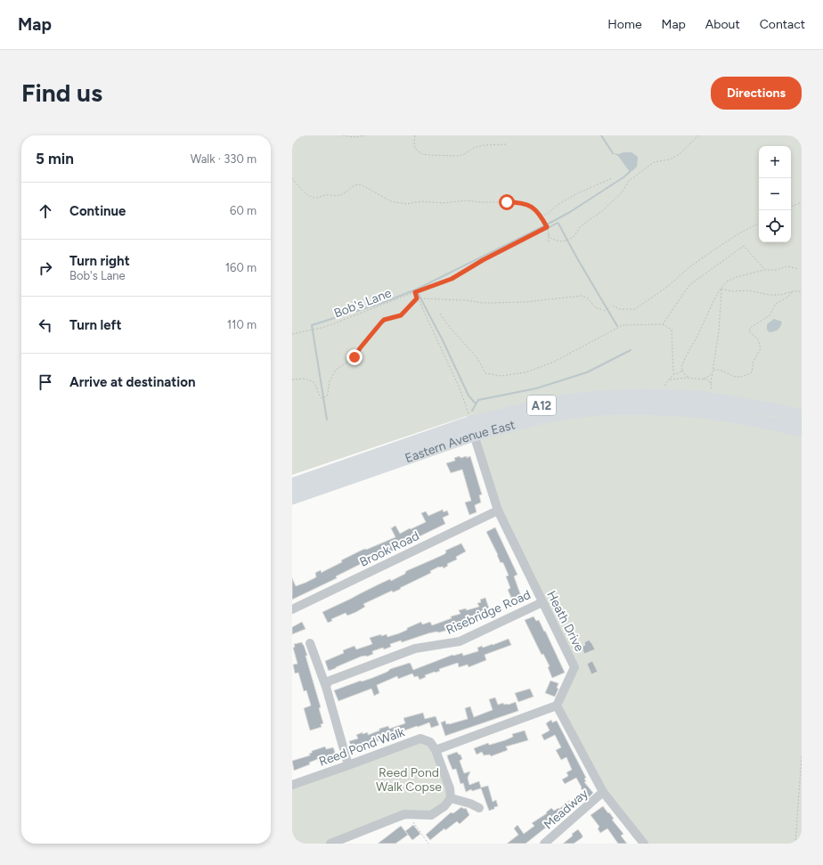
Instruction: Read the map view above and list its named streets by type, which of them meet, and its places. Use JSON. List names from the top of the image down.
{
  "streets": {
    "highway": ["A12", "Eastern Avenue East"],
    "street": [
      "Brook Road",
      "Risebridge Road",
      "Heath Drive",
      "Reed Pond Walk",
      "Meadway"
    ],
    "path": ["Bob's Lane"]
  },
  "crossings": [
    ["Eastern Avenue East", "Heath Drive"],
    ["Brook Road", "Heath Drive"],
    ["Risebridge Road", "Heath Drive"]
  ],
  "parks": ["Reed Pond Walk Copse"],
  "page": {
    "header": "Map",
    "nav": [
      "Home",
      "Map",
      "About",
      "Contact"
    ],
    "buttons": "Directions",
    "title": "Find us",
    "heading": ["5 min", "Walk · 330 m"],
    "map_buttons": ["+", "−"],
    "list": [
      ["Continue", "60 m"],
      ["Turn right", "Bob's Lane", "160 m"],
      ["Turn left", "110 m"],
      "Arrive at destination"
    ]
  }
}
